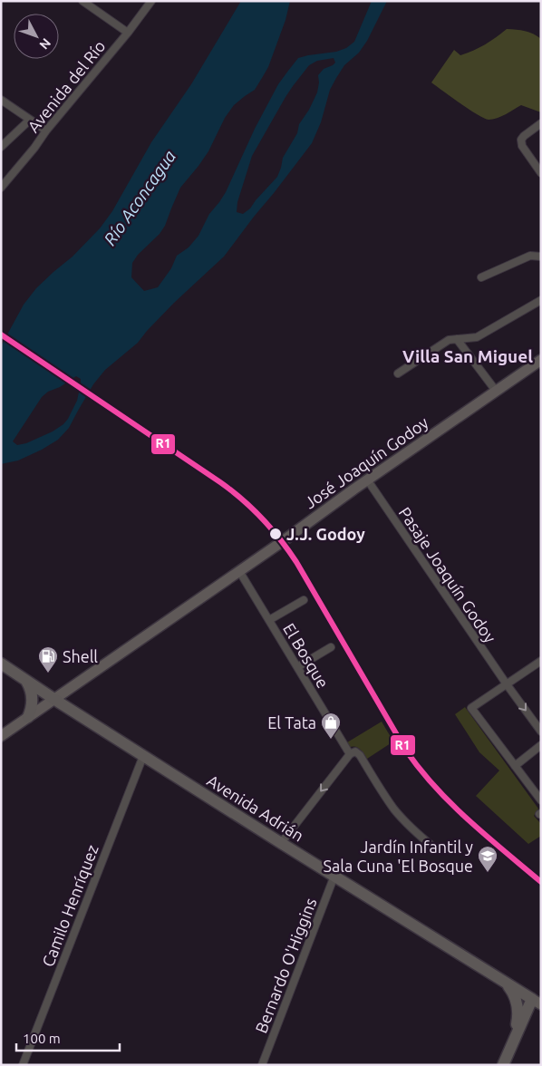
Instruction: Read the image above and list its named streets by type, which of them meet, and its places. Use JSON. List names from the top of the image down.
{
  "streets": {
    "main road": ["Avenida Adrián"],
    "street": [
      "Avenida del Río",
      "José Joaquín Godoy",
      "Pasaje Joaquín Godoy",
      "El Bosque",
      "Camilo Henríquez",
      "Bernardo O'Higgins"
    ]
  },
  "crossings": [
    ["José Joaquín Godoy", "Pasaje Joaquín Godoy"],
    ["José Joaquín Godoy", "El Bosque"],
    ["José Joaquín Godoy", "Avenida Adrián"],
    ["Avenida Adrián", "Camilo Henríquez"],
    ["Avenida Adrián", "Bernardo O'Higgins"]
  ],
  "districts": ["Villa San Miguel"],
  "water": ["Río Aconcagua"],
  "places": {
    "other": ["J.J. Godoy"],
    "fuel station": ["Shell"],
    "shop": ["El Tata"],
    "school or university": ["Jardín Infantil y Sala Cuna 'El Bosque"]
  },
  "lines": ["transit line R1"],
  "scale_bar": "100 m",
  "north": "bottom right"
}
